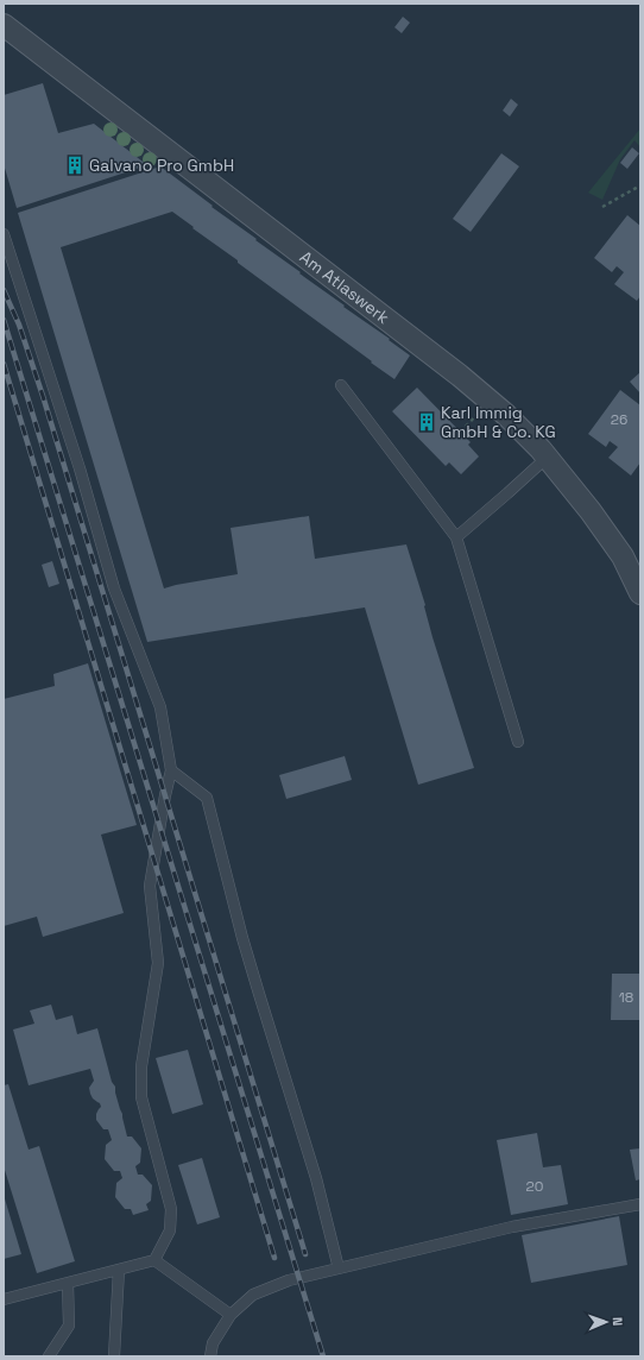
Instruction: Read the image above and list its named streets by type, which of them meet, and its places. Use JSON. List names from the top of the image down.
{
  "streets": {
    "street": ["Am Atlaswerk"]
  },
  "places": {
    "building": ["Galvano Pro GmbH", "Karl Immig GmbH & Co. KG"]
  },
  "house_numbers": ["26", "18", "20"],
  "north": "right"
}
